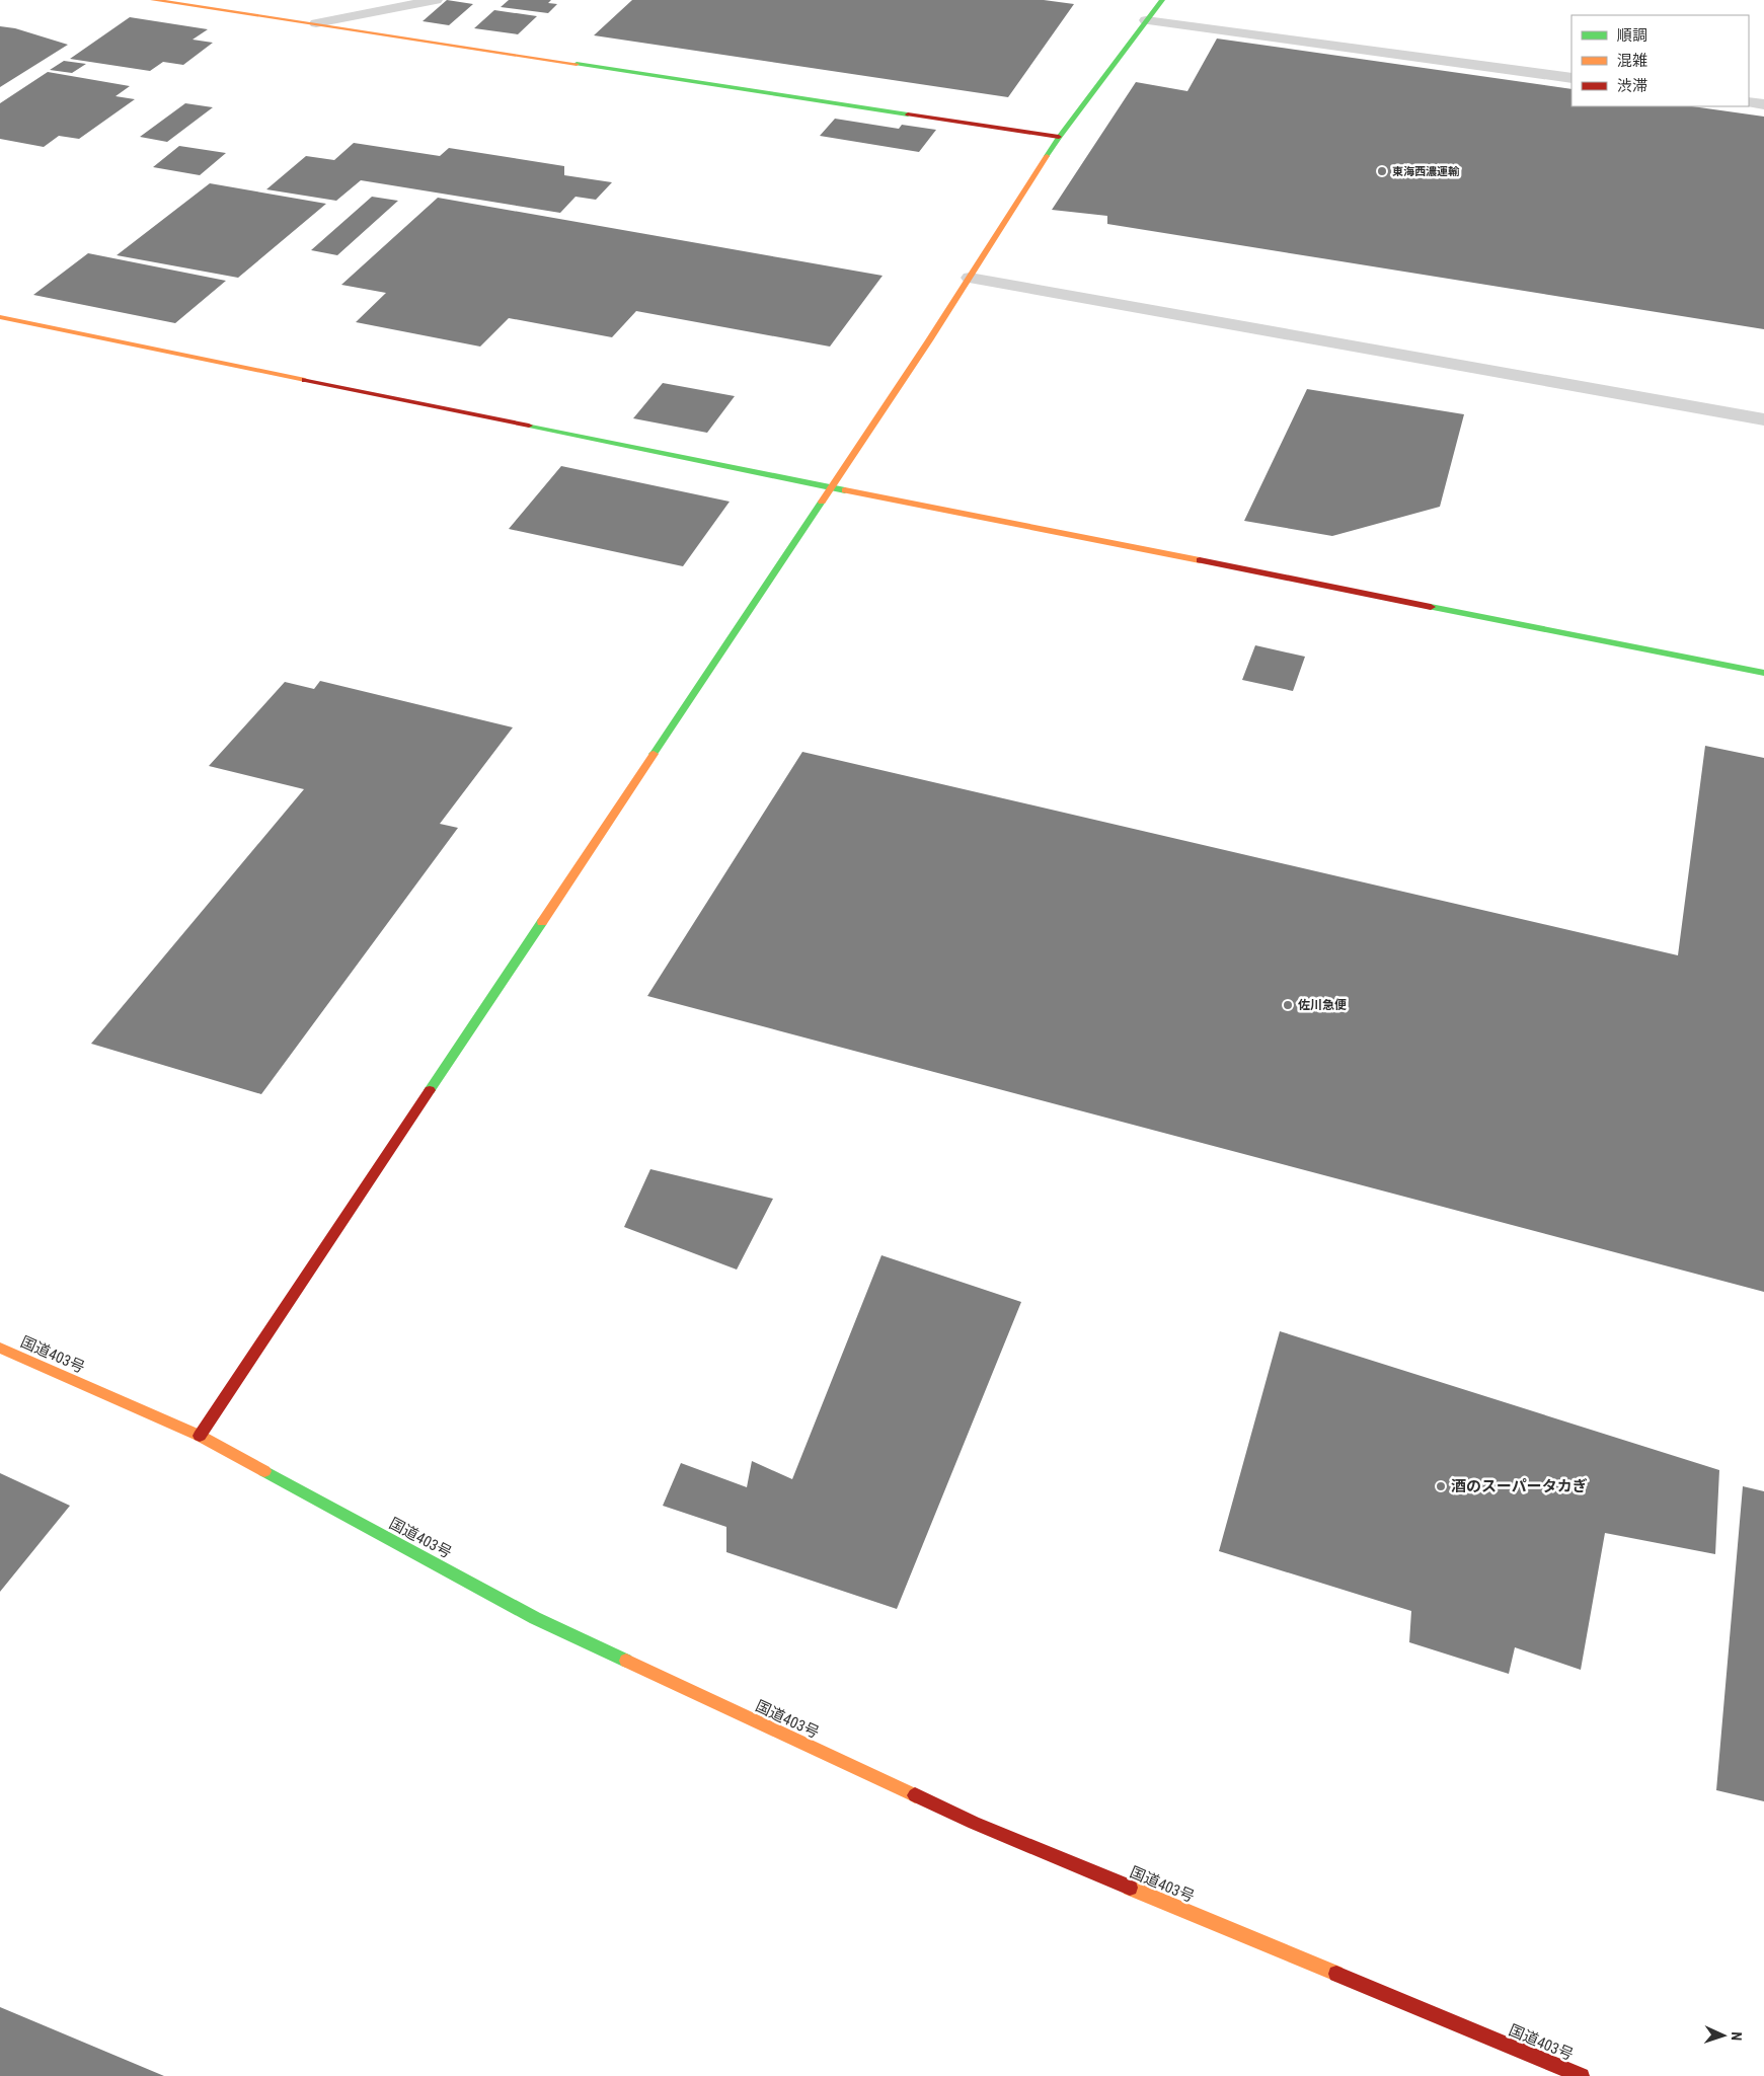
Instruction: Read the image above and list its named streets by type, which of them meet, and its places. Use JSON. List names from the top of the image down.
{
  "streets": {
    "main road": ["国道403号"]
  },
  "places": ["東海西濃運輸", "佐川急便", "酒のスーパータカぎ"],
  "legend": ["順調", "混雑", "渋滞"],
  "north": "right"
}
